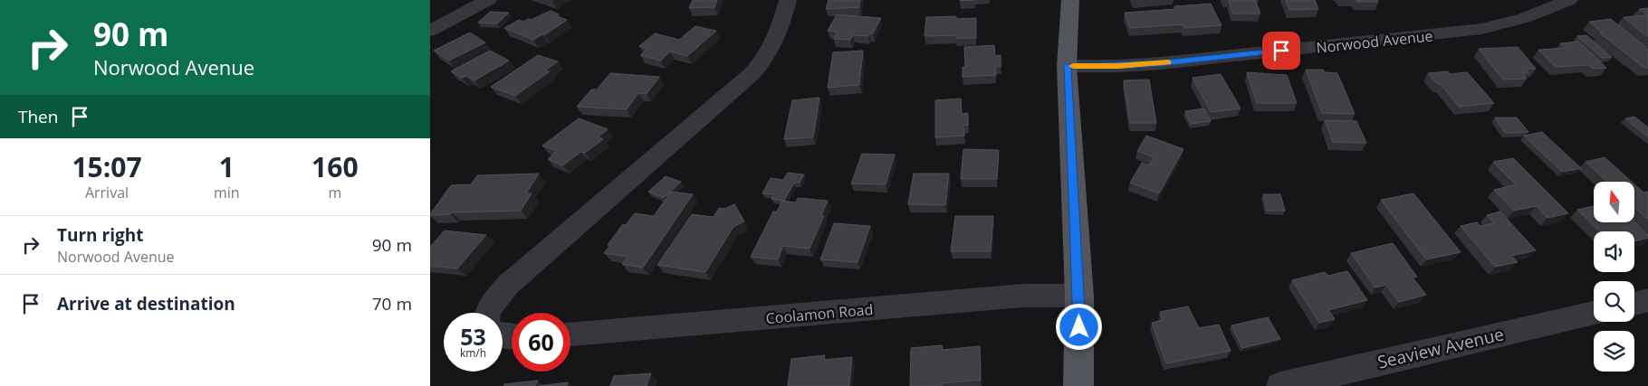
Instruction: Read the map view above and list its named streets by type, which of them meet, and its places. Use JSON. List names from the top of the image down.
{
  "streets": {
    "street": ["Norwood Avenue", "Coolamon Road", "Seaview Avenue"]
  },
  "north": "top",
  "page": {
    "turn": ["90 m", "Norwood Avenue"],
    "then": "Then",
    "eta": [
      "15:07",
      "Arrival",
      "1",
      "min",
      "160",
      "m"
    ],
    "list": [
      {
        "name": "Turn right",
        "note": "Norwood Avenue",
        "value": "90 m"
      },
      {
        "name": "Arrive at destination",
        "value": "70 m"
      }
    ],
    "speed": "53 km/h",
    "limit": "60"
  }
}
